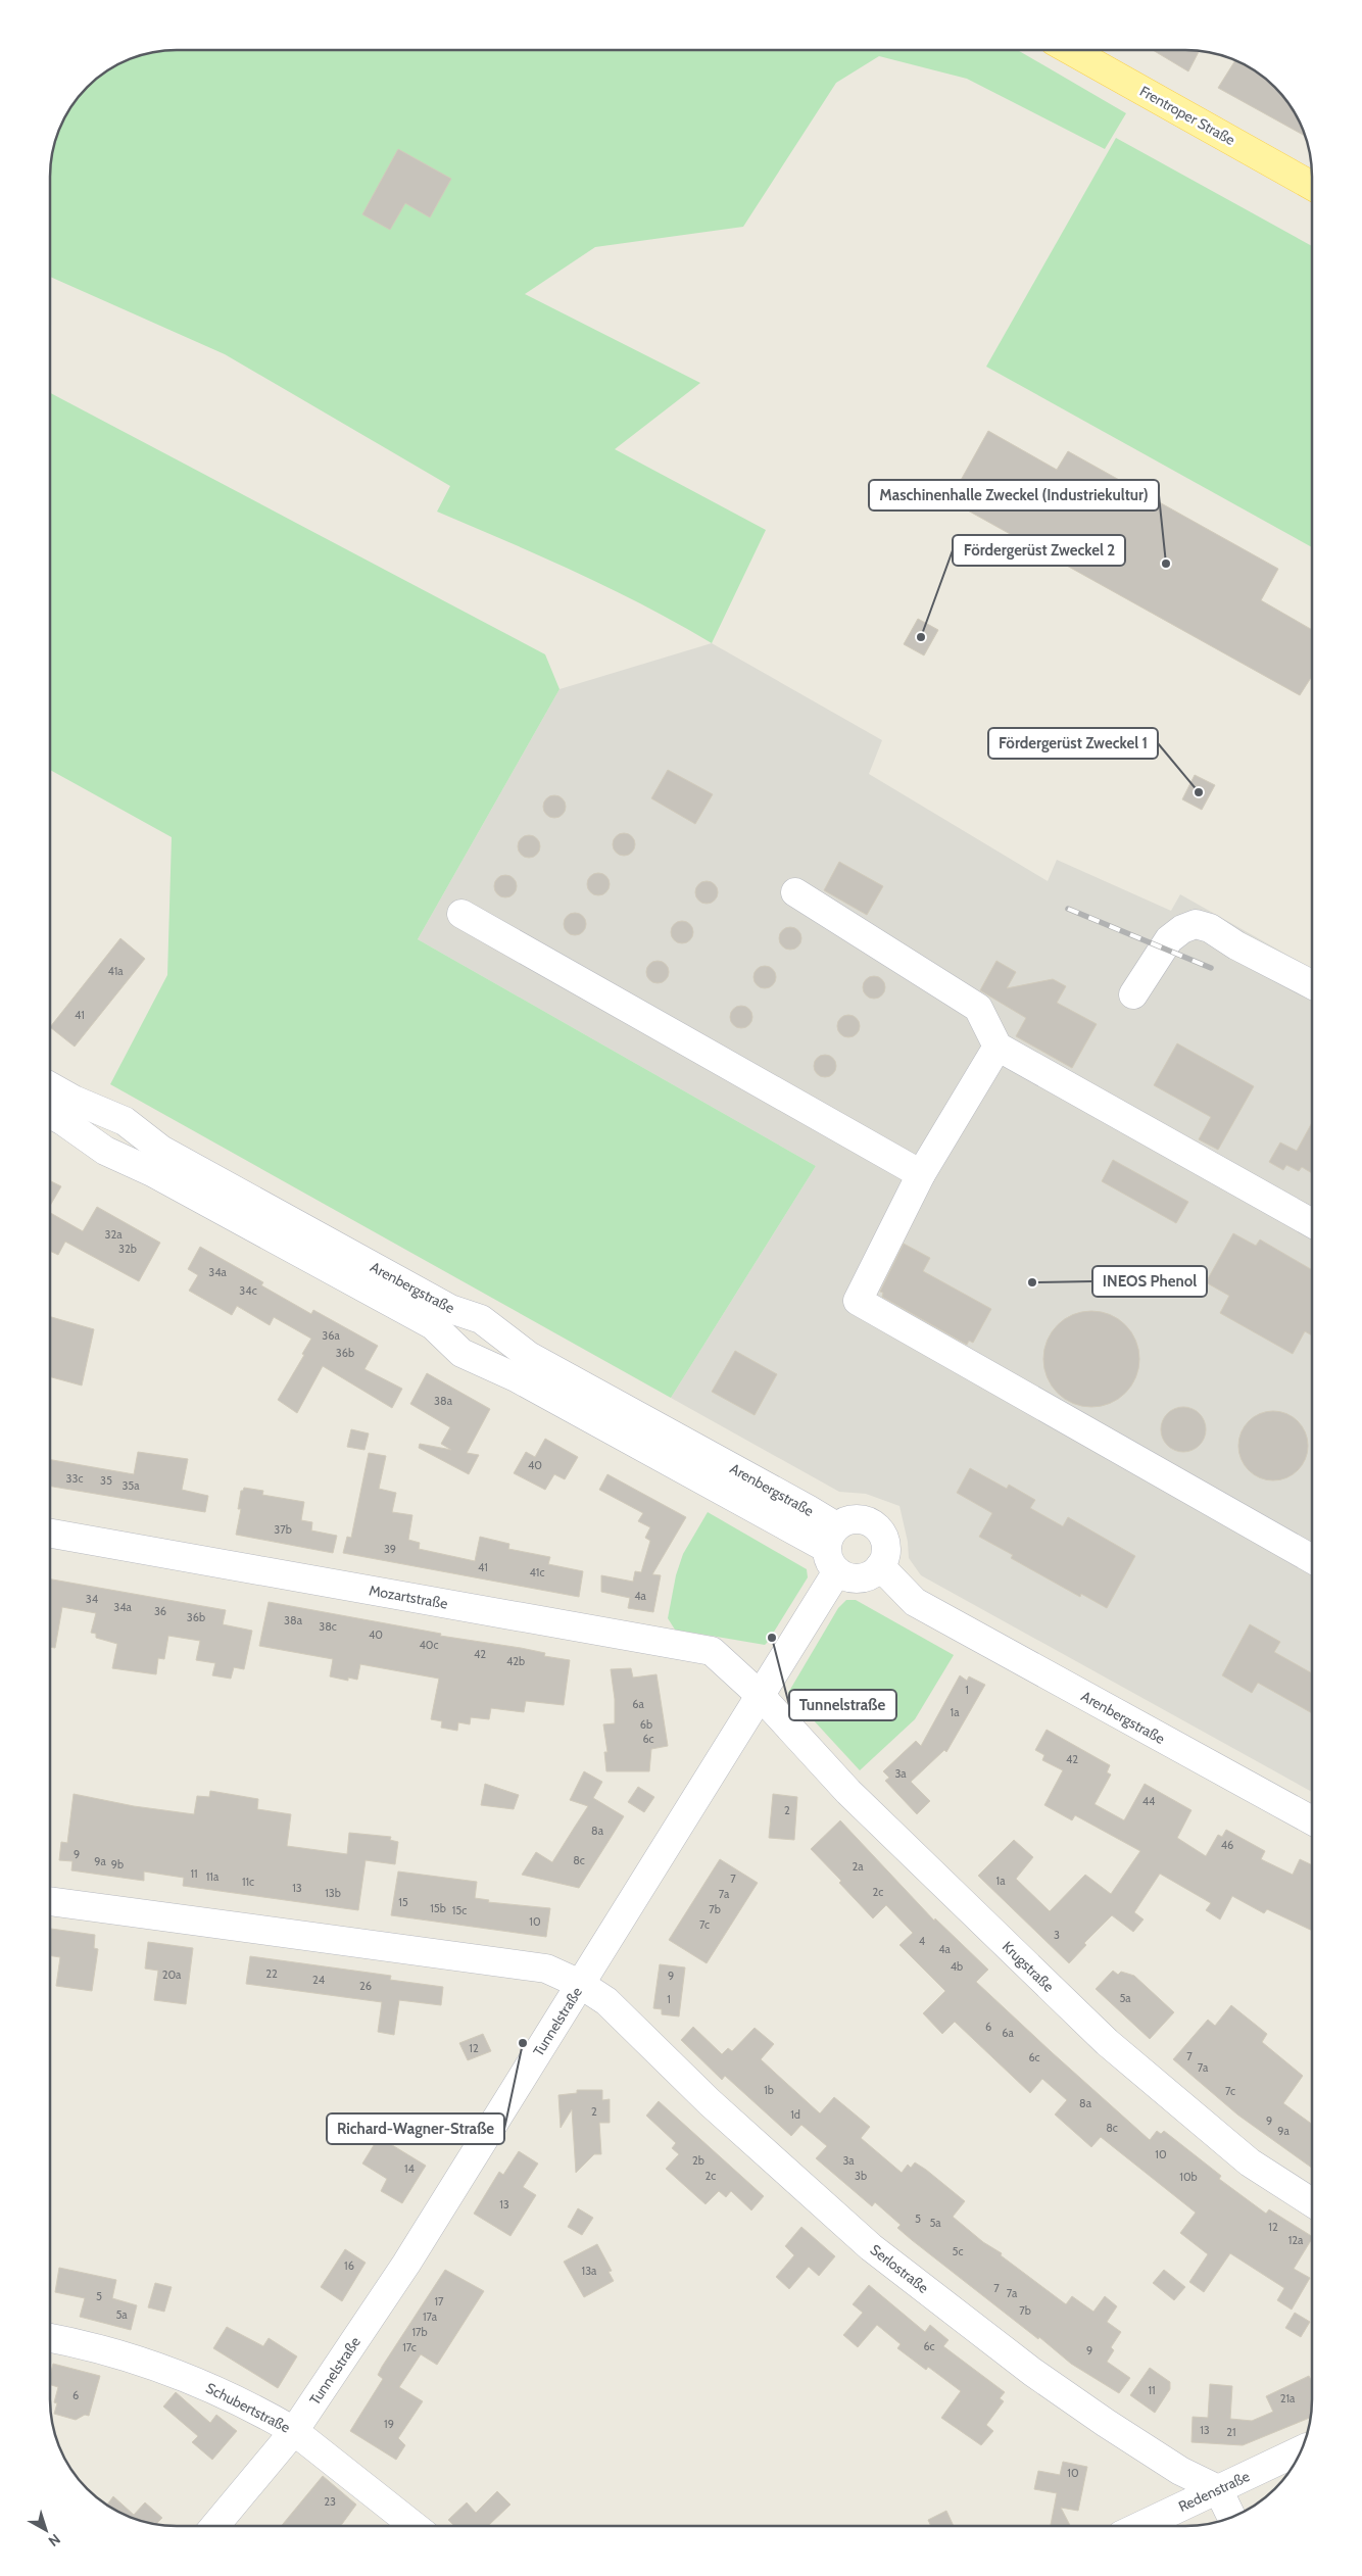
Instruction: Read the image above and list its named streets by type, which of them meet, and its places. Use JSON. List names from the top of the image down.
{
  "streets": {
    "main road": ["Frentroper Straße"],
    "street": [
      "Arenbergstraße",
      "Mozartstraße",
      "Krugstraße",
      "Tunnelstraße",
      "Serlostraße",
      "Schubertstraße",
      "Redenstraße"
    ]
  },
  "crossings": [
    ["Arenbergstraße", "Tunnelstraße"],
    ["Mozartstraße", "Krugstraße"],
    ["Mozartstraße", "Tunnelstraße"],
    ["Krugstraße", "Tunnelstraße"],
    ["Tunnelstraße", "Serlostraße"],
    ["Tunnelstraße", "Schubertstraße"],
    ["Serlostraße", "Redenstraße"]
  ],
  "places": [
    "Maschinenhalle Zweckel (Industriekultur)",
    "Fördergerüst Zweckel 2",
    "Fördergerüst Zweckel 1",
    "INEOS Phenol",
    "Tunnelstraße",
    "Richard-Wagner-Straße"
  ],
  "house_numbers": [
    "41a",
    "41",
    "32a",
    "32b",
    "34a",
    "34c",
    "36a",
    "36b",
    "38a",
    "40",
    "33c",
    "35",
    "35a",
    "37b",
    "39",
    "41",
    "41c",
    "4a",
    "34",
    "34a",
    "36",
    "36b",
    "38a",
    "38c",
    "40",
    "40c",
    "42",
    "42b",
    "1",
    "6a",
    "1a",
    "6b",
    "6c",
    "42",
    "3a",
    "44",
    "2",
    "8a",
    "46",
    "9",
    "8c",
    "9a",
    "9b",
    "2a",
    "11",
    "11a",
    "7",
    "1a",
    "11c",
    "13",
    "2c",
    "13b",
    "7a",
    "15",
    "15b",
    "7b",
    "15c",
    "10",
    "7c",
    "3",
    "4",
    "4a",
    "4b",
    "22",
    "20a",
    "9",
    "24",
    "26",
    "5a",
    "1",
    "6",
    "6a",
    "12",
    "7",
    "6c",
    "7a",
    "1b",
    "7c",
    "8a",
    "2",
    "1d",
    "9",
    "8c",
    "9a",
    "10",
    "2b",
    "3a",
    "14",
    "2c",
    "3b",
    "10b",
    "13",
    "5",
    "5a",
    "12",
    "12a",
    "5c",
    "16",
    "13a",
    "7",
    "7a",
    "5",
    "17",
    "7b",
    "5a",
    "17a",
    "17b",
    "6c",
    "17c",
    "9",
    "11",
    "6",
    "21a",
    "19",
    "13",
    "21",
    "10",
    "23"
  ],
  "north": "bottom right"
}
